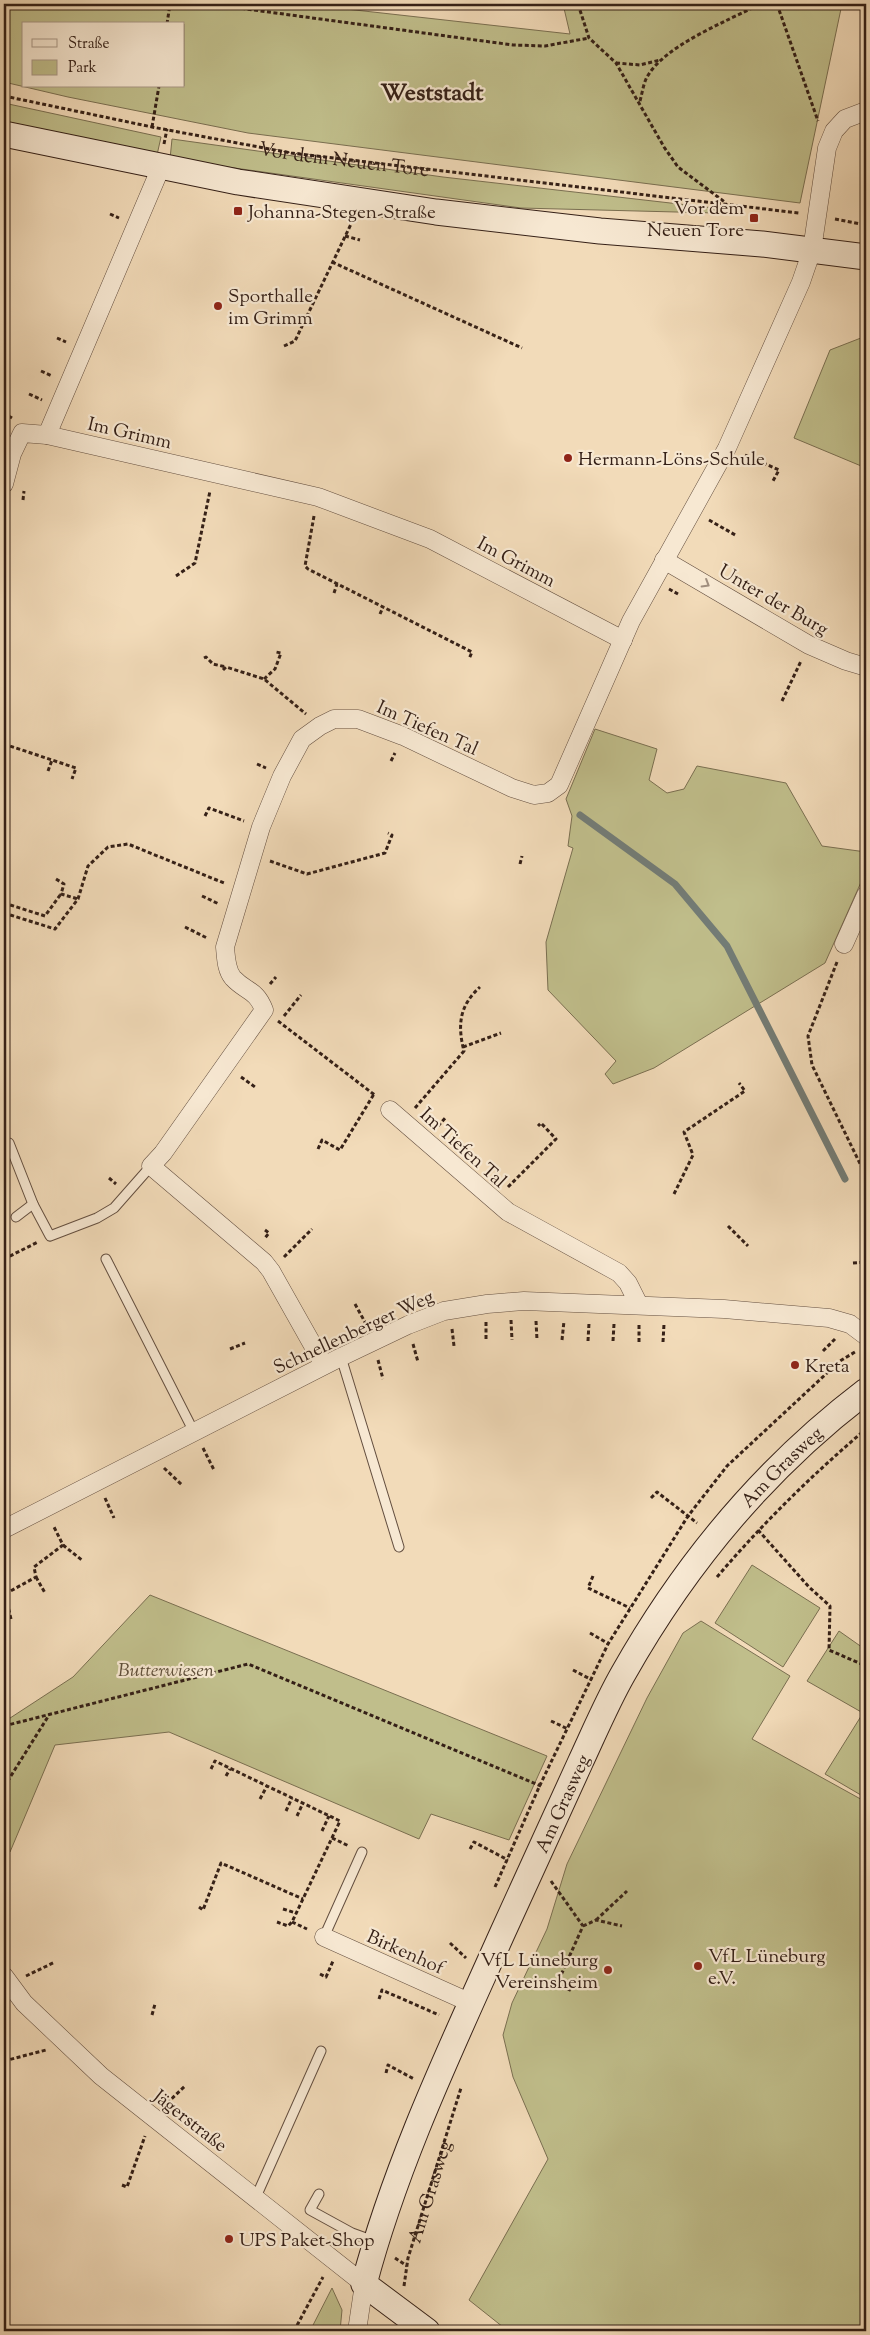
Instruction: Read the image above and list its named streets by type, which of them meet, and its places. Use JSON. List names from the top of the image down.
{
  "streets": {
    "main road": ["Vor dem Neuen Tore", "Am Grasweg"],
    "street": [
      "Im Grimm",
      "Unter der Burg",
      "Im Tiefen Tal",
      "Schnellenberger Weg",
      "Birkenhof",
      "Jägerstraße"
    ]
  },
  "crossings": [
    ["Im Grimm", "Im Tiefen Tal"],
    ["Im Tiefen Tal", "Schnellenberger Weg"],
    ["Am Grasweg", "Birkenhof"],
    ["Am Grasweg", "Jägerstraße"]
  ],
  "one_way": ["Unter der Burg"],
  "districts": ["Weststadt"],
  "parks": ["Butterwiesen"],
  "places": {
    "transit": ["Johanna-Stegen-Straße", "Vor dem Neuen Tore"],
    "other": [
      "Sporthalle im Grimm",
      "Hermann-Löns-Schule",
      "Kreta",
      "VfL Lüneburg e.V.",
      "VfL Lüneburg Vereinsheim",
      "UPS Paket-Shop"
    ]
  },
  "legend": ["Straße", "Park"]
}
